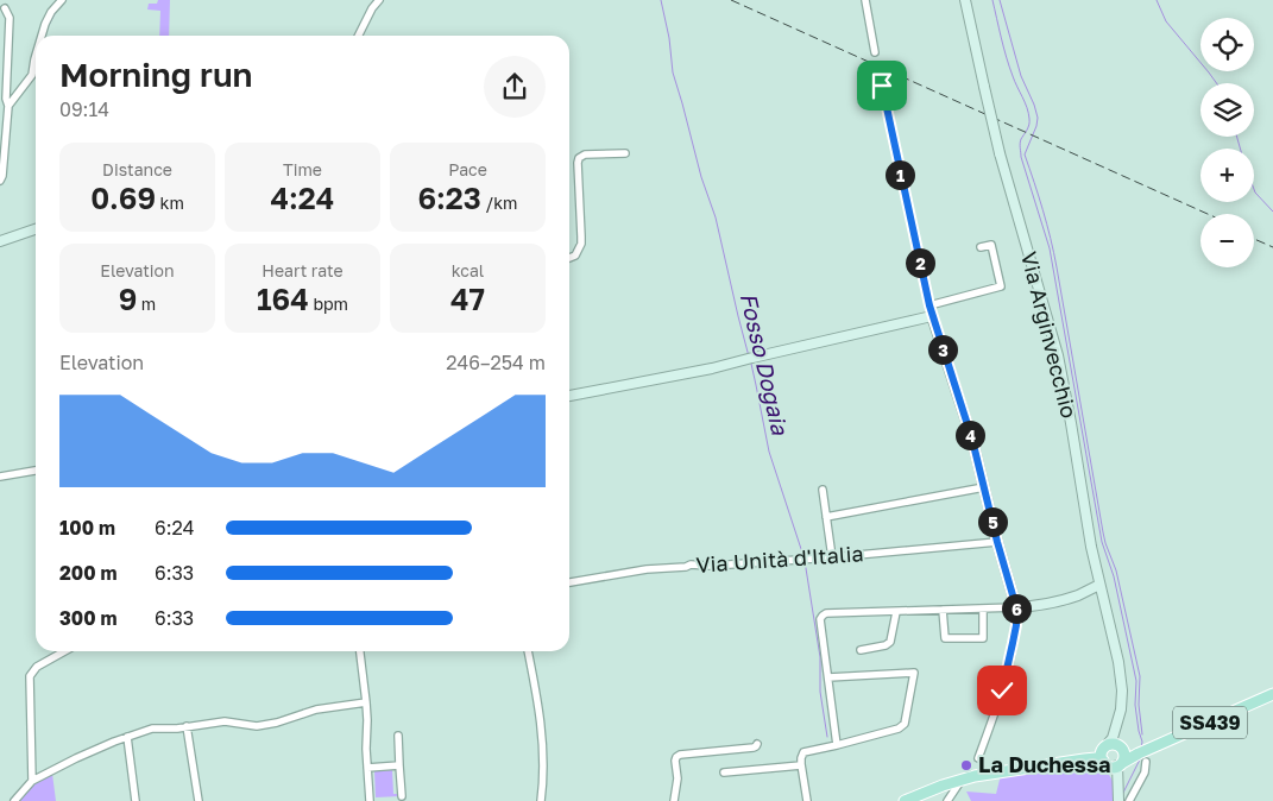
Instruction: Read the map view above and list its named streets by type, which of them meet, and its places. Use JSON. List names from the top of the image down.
{
  "streets": {
    "main road": ["SS439"],
    "street": ["Via Arginvecchio", "Via Unità d'Italia"]
  },
  "water": ["Fosso Dogaia"],
  "places": ["La Duchessa"],
  "page": {
    "map_buttons": ["+", "−"],
    "heading": ["Morning run", "09:14"],
    "stats": [
      ["Distance", "0.69 km"],
      ["Time", "4:24"],
      ["Pace", "6:23 /km"],
      ["Elevation", "9 m"],
      ["Heart rate", "164 bpm"],
      ["kcal", "47"]
    ],
    "pins": [
      "1",
      "2",
      "3",
      "4",
      "5",
      "6"
    ],
    "chart": ["Elevation", "246–254 m"],
    "list": [
      {
        "name": "100 m",
        "note": "6:24"
      },
      {
        "name": "200 m",
        "note": "6:33"
      },
      {
        "name": "300 m",
        "note": "6:33"
      }
    ]
  }
}
